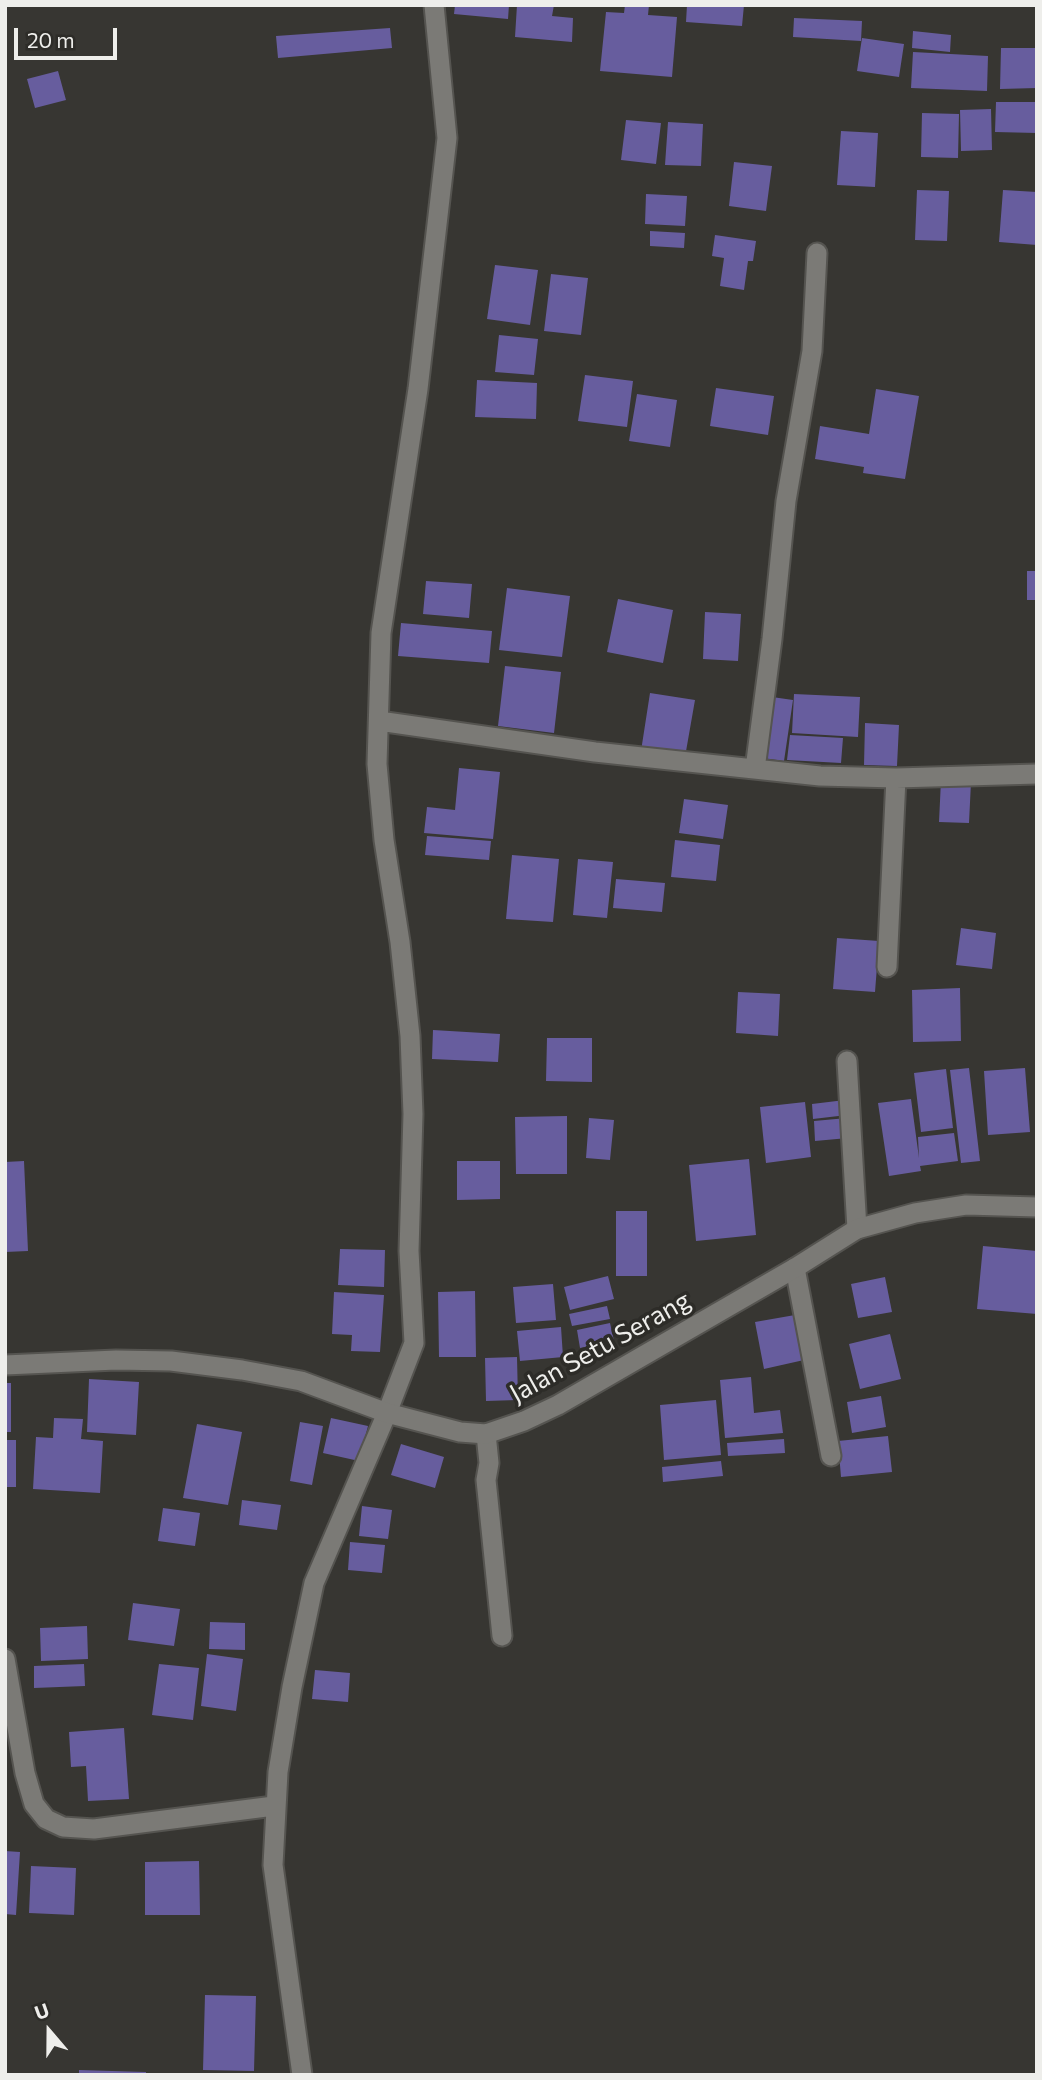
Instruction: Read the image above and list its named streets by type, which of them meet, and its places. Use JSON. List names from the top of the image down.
{
  "streets": {
    "street": ["Jalan Setu Serang"]
  },
  "scale_bar": "20 m",
  "north": "top"
}
